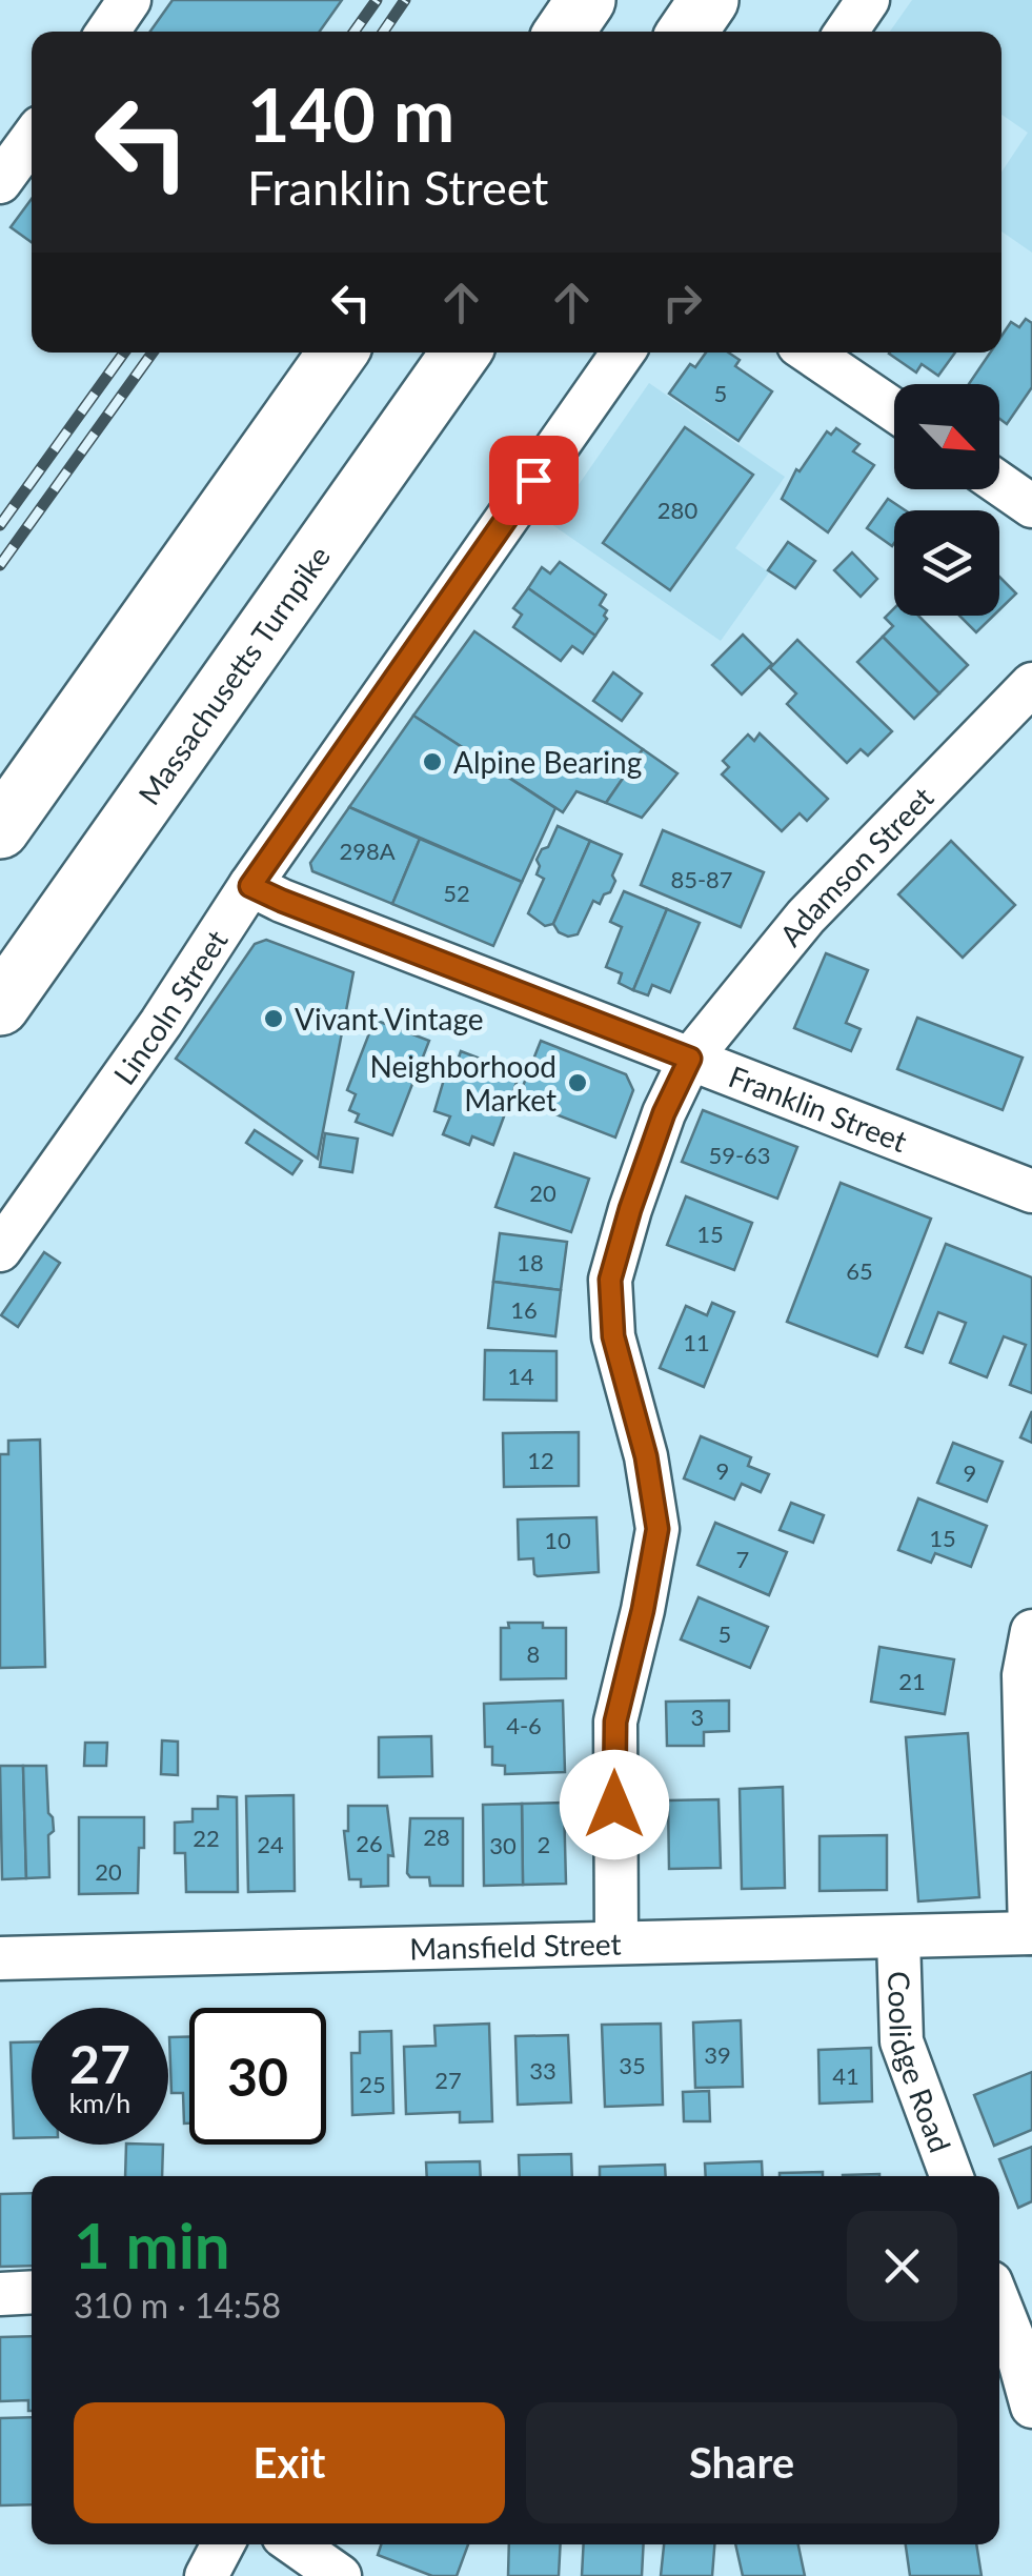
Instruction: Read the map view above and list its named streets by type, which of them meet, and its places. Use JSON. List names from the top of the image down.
{
  "streets": {
    "highway": ["Massachusetts Turnpike"],
    "street": [
      "Adamson Street",
      "Lincoln Street",
      "Franklin Street",
      "Mansfield Street",
      "Coolidge Road"
    ]
  },
  "crossings": [
    ["Adamson Street", "Franklin Street"],
    ["Adamson Street", "Mansfield Street"],
    ["Lincoln Street", "Franklin Street"],
    ["Mansfield Street", "Coolidge Road"]
  ],
  "places": ["Alpine Bearing", "Vivant Vintage", "Neighborhood Market"],
  "house_numbers": [
    "5",
    "280",
    "298A",
    "85-87",
    "52",
    "59-63",
    "20",
    "15",
    "18",
    "65",
    "16",
    "11",
    "14",
    "12",
    "9",
    "9",
    "15",
    "10",
    "7",
    "5",
    "8",
    "21",
    "3",
    "4-6",
    "28",
    "22",
    "26",
    "24",
    "2",
    "30",
    "20",
    "39",
    "35",
    "33",
    "41",
    "27",
    "25"
  ],
  "north": "bottom right",
  "page": {
    "turn": ["140 m", "Franklin Street"],
    "speed": "27 km/h",
    "limit": "30",
    "heading": ["1 min", "310 m · 14:58"],
    "buttons": ["Exit", "Share"]
  }
}
